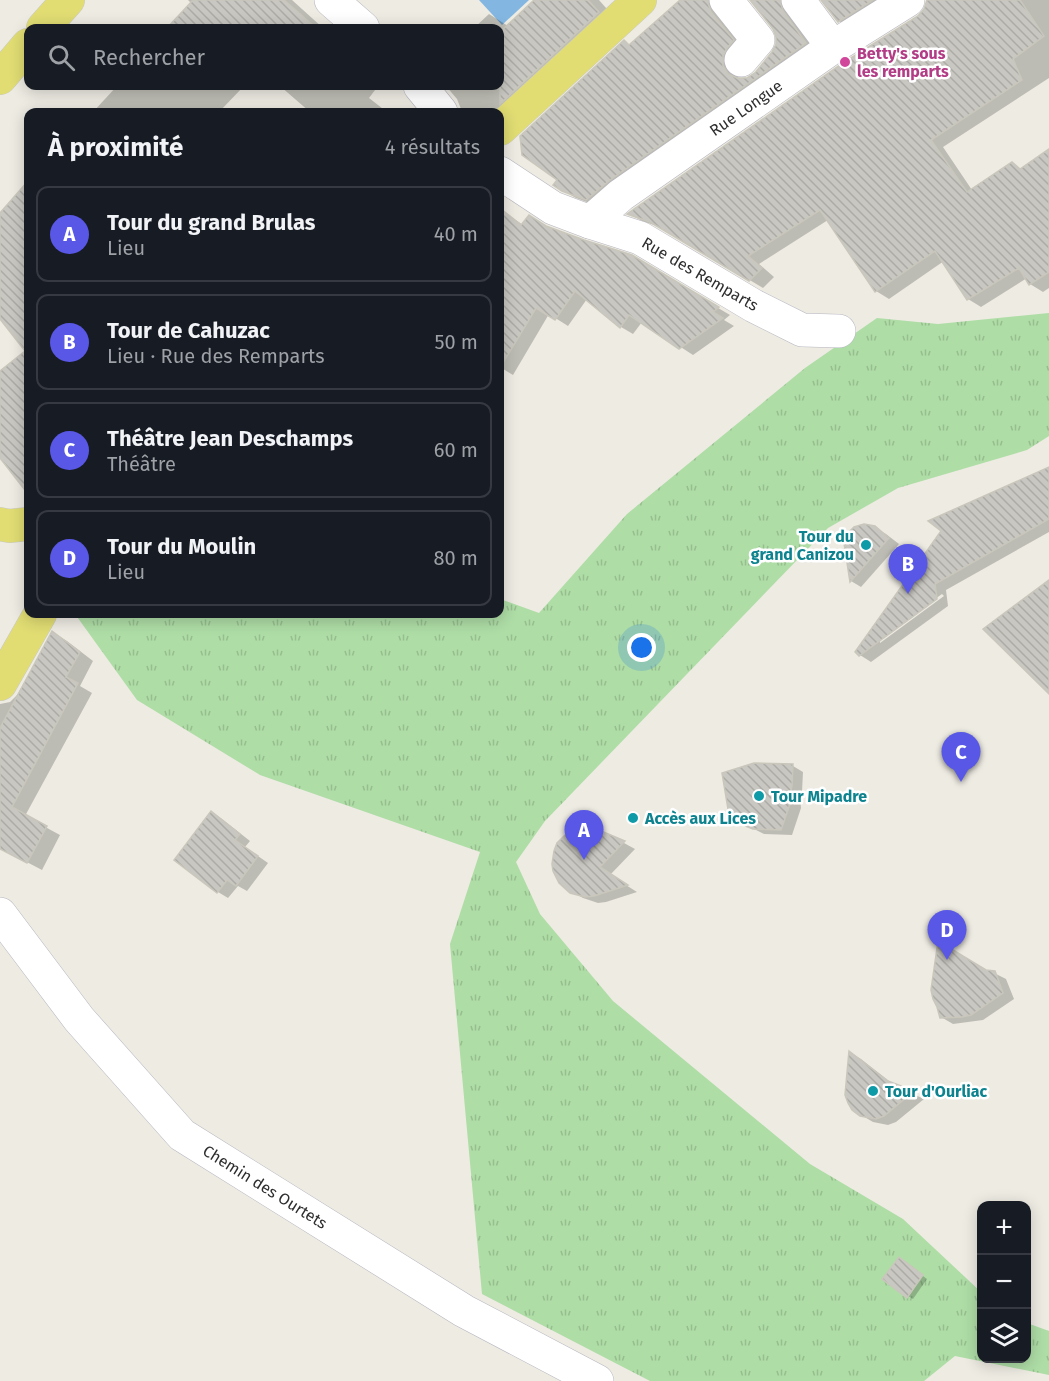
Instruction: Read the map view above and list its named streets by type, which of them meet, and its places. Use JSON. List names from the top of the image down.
{
  "streets": {
    "street": ["Rue Longue", "Rue des Remparts", "Chemin des Ourtets"]
  },
  "crossings": [
    ["Rue Longue", "Rue des Remparts"]
  ],
  "places": [
    "Betty's sous les remparts",
    "Tour du grand Canizou",
    "Tour Mipadre",
    "Accès aux Lices",
    "Tour d'Ourliac"
  ],
  "page": {
    "search": "Rechercher",
    "heading": ["À proximité", "4 résultats"],
    "list": [
      {
        "mark": "A",
        "name": "Tour du grand Brulas",
        "note": "Lieu",
        "value": "40 m"
      },
      {
        "mark": "B",
        "name": "Tour de Cahuzac",
        "note": "Lieu · Rue des Remparts",
        "value": "50 m"
      },
      {
        "mark": "C",
        "name": "Théâtre Jean Deschamps",
        "note": "Théâtre",
        "value": "60 m"
      },
      {
        "mark": "D",
        "name": "Tour du Moulin",
        "note": "Lieu",
        "value": "80 m"
      }
    ],
    "pins": [
      "B",
      "C",
      "A",
      "D"
    ],
    "map_buttons": ["+", "−"]
  }
}
